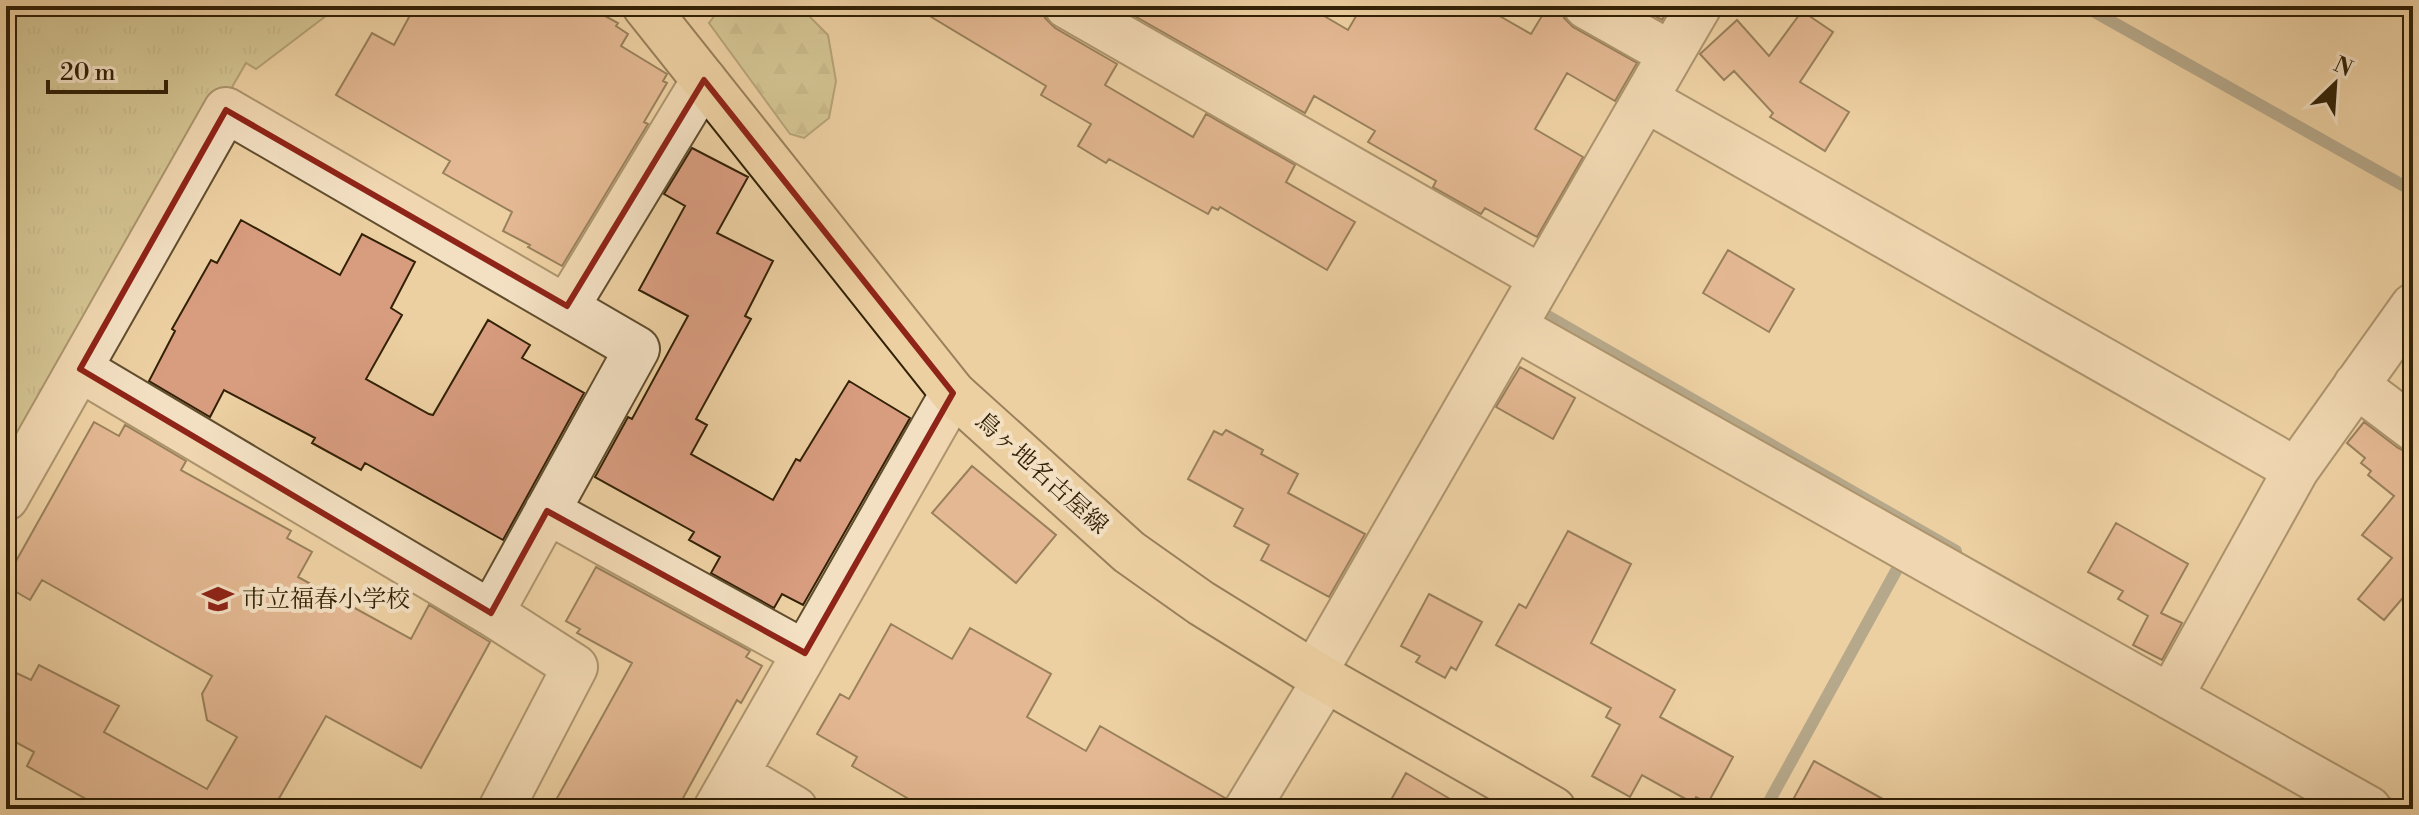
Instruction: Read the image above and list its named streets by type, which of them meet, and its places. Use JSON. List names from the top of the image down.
{
  "streets": {
    "main road": ["鳥ヶ地名古屋線"]
  },
  "places": {
    "school or university": ["市立福春小学校"]
  },
  "scale_bar": "20 m",
  "north": "top right"
}
